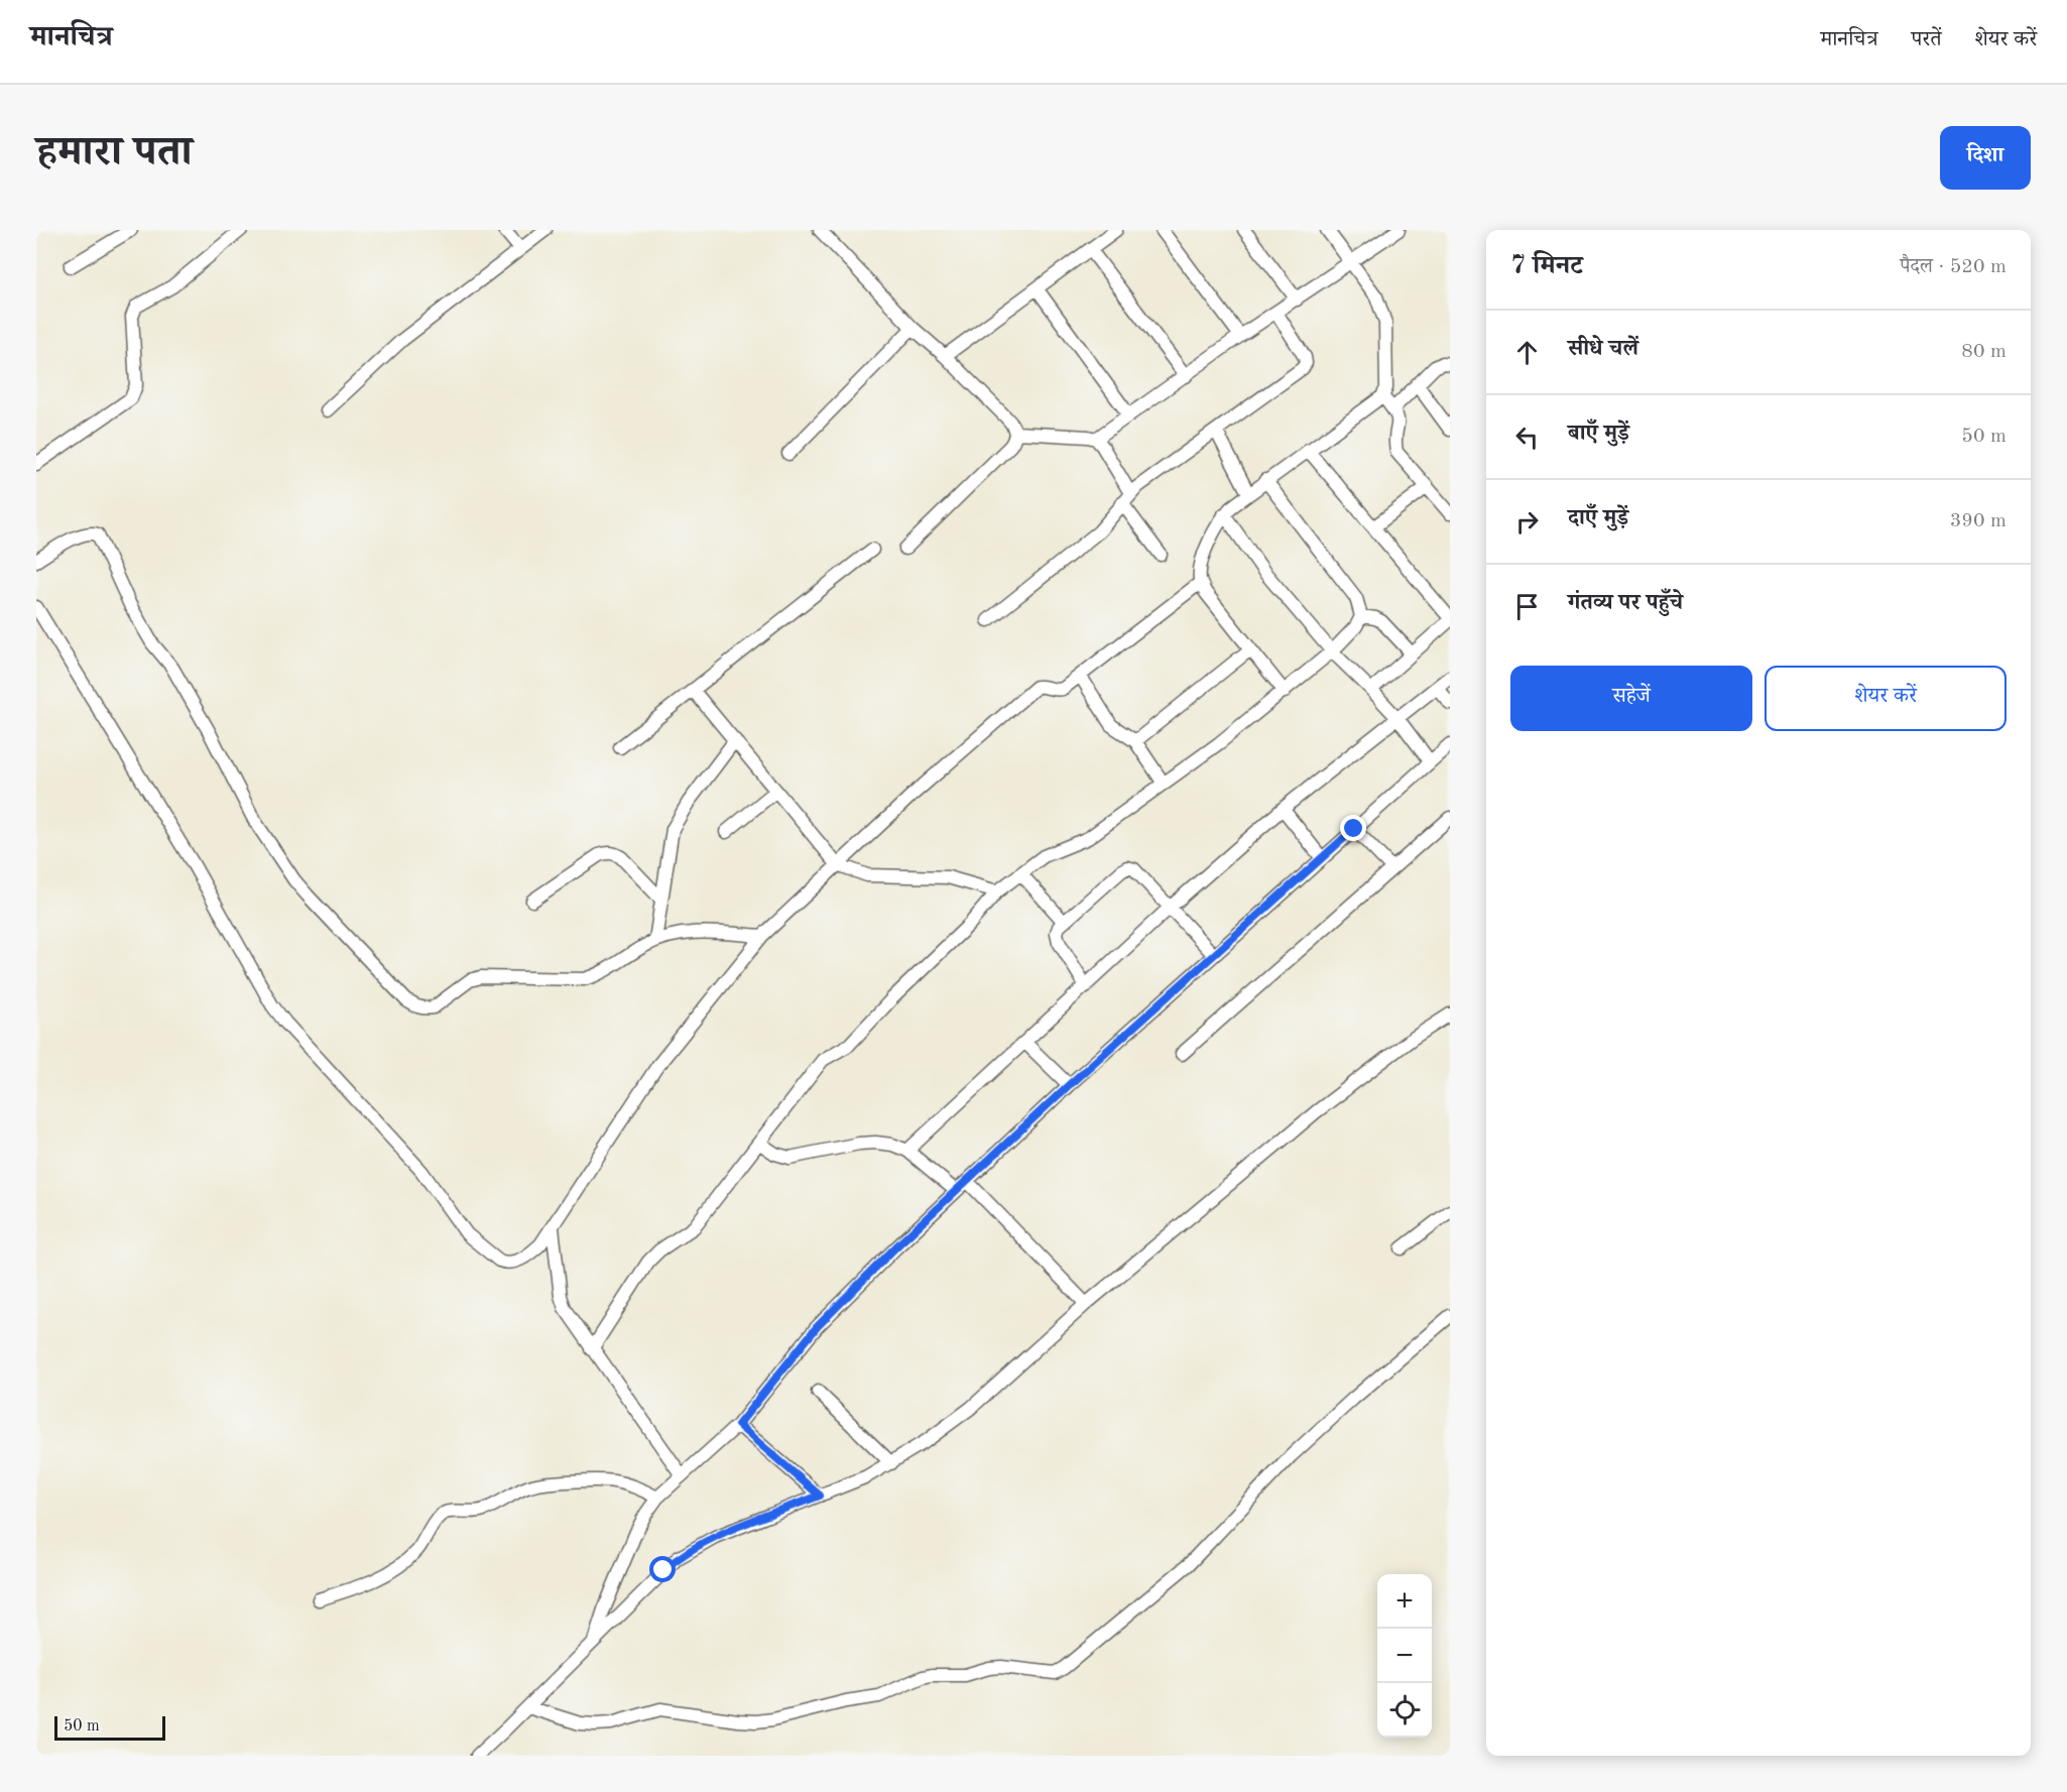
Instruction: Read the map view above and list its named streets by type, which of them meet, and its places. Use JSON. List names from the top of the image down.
{
  "scale_bar": "50 m",
  "page": {
    "header": "मानचित्र",
    "nav": ["मानचित्र", "परतें", "शेयर करें"],
    "title": "हमारा पता",
    "buttons": [
      "दिशा",
      ["सहेजें", "शेयर करें"]
    ],
    "heading": ["7 मिनट", "पैदल · 520 m"],
    "list": [
      ["सीधे चलें", "80 m"],
      ["बाएँ मुड़ें", "50 m"],
      ["दाएँ मुड़ें", "390 m"],
      "गंतव्य पर पहुँचे"
    ],
    "map_buttons": ["+", "−"],
    "scale": "50 m"
  }
}
